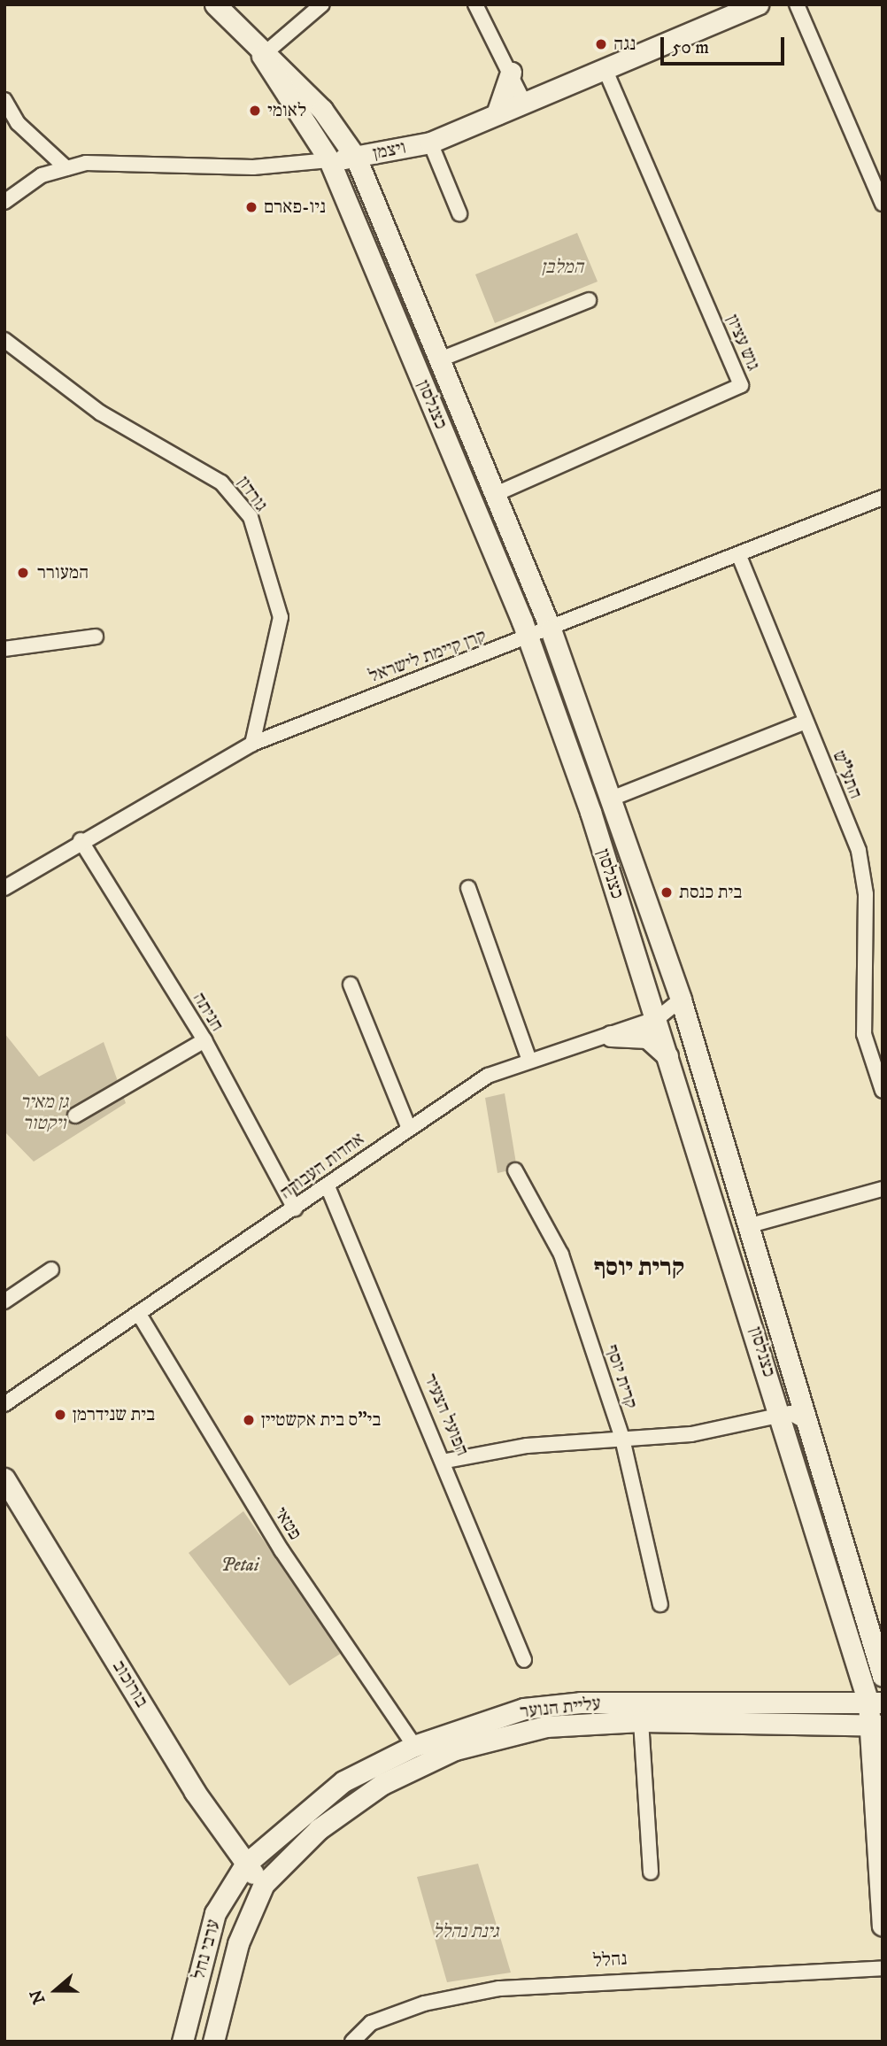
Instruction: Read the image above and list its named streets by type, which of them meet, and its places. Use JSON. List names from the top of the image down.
{
  "streets": {
    "street": [
      "ויצמן",
      "גוש עציון",
      "כצנלסון",
      "גורדון",
      "קרן קיימת לישראל",
      "התע\"ש",
      "חניתה",
      "אחדות העבודה",
      "קרית יוסף",
      "הפועל הצעיר",
      "פטאי",
      "בורוכוב",
      "עליית הנוער",
      "ערבי נחל",
      "נהלל"
    ]
  },
  "crossings": [
    ["ויצמן", "גוש עציון"],
    ["ויצמן", "כצנלסון"],
    ["גוש עציון", "כצנלסון"],
    ["כצנלסון", "קרן קיימת לישראל"],
    ["כצנלסון", "אחדות העבודה"],
    ["כצנלסון", "עליית הנוער"],
    ["גורדון", "קרן קיימת לישראל"],
    ["קרן קיימת לישראל", "התע\"ש"],
    ["קרן קיימת לישראל", "חניתה"],
    ["חניתה", "אחדות העבודה"],
    ["אחדות העבודה", "הפועל הצעיר"],
    ["אחדות העבודה", "פטאי"],
    ["פטאי", "עליית הנוער"],
    ["בורוכוב", "עליית הנוער"],
    ["בורוכוב", "ערבי נחל"],
    ["עליית הנוער", "ערבי נחל"]
  ],
  "districts": ["קרית יוסף"],
  "parks": [
    "המלבן",
    "גן מאיר ויקטור",
    "Petai",
    "גינת נהלל"
  ],
  "places": [
    "נגה",
    "לאומי",
    "ניו-פארם",
    "המעורר",
    "בית כנסת",
    "בית שנידרמן",
    "בי\"ס בית אקשטיין"
  ],
  "scale_bar": "50 m",
  "north": "left"
}
